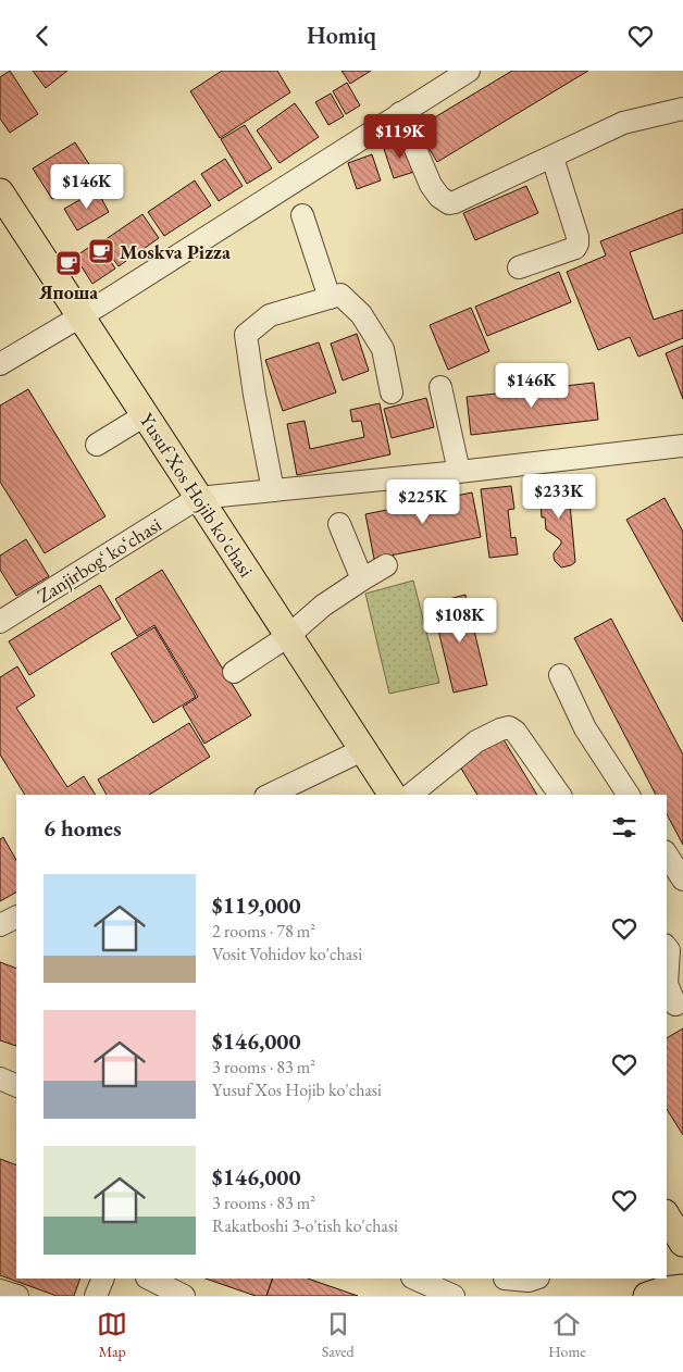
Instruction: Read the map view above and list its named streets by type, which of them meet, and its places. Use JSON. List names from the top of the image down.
{
  "streets": {
    "main road": ["Yusuf Xos Hojib ko'chasi"],
    "street": ["Zanjirbogʻ koʻchasi"]
  },
  "crossings": [
    ["Yusuf Xos Hojib ko'chasi", "Zanjirbogʻ koʻchasi"]
  ],
  "places": {
    "cafe": ["Moskva Pizza", "Япоша"]
  },
  "page": {
    "header": "Homiq",
    "price": [
      "$119K",
      "$146K",
      "$146K",
      "$233K",
      "$225K",
      "$108K"
    ],
    "heading": "6 homes",
    "list": [
      {
        "name": "$119,000",
        "note": "2 rooms · 78 m² · Vosit Vohidov ko'chasi"
      },
      {
        "name": "$146,000",
        "note": "3 rooms · 83 m² · Yusuf Xos Hojib ko'chasi"
      },
      {
        "name": "$146,000",
        "note": "3 rooms · 83 m² · Rakatboshi 3-o'tish ko'chasi"
      }
    ],
    "tabs": ["Map", "Saved", "Home"]
  }
}
